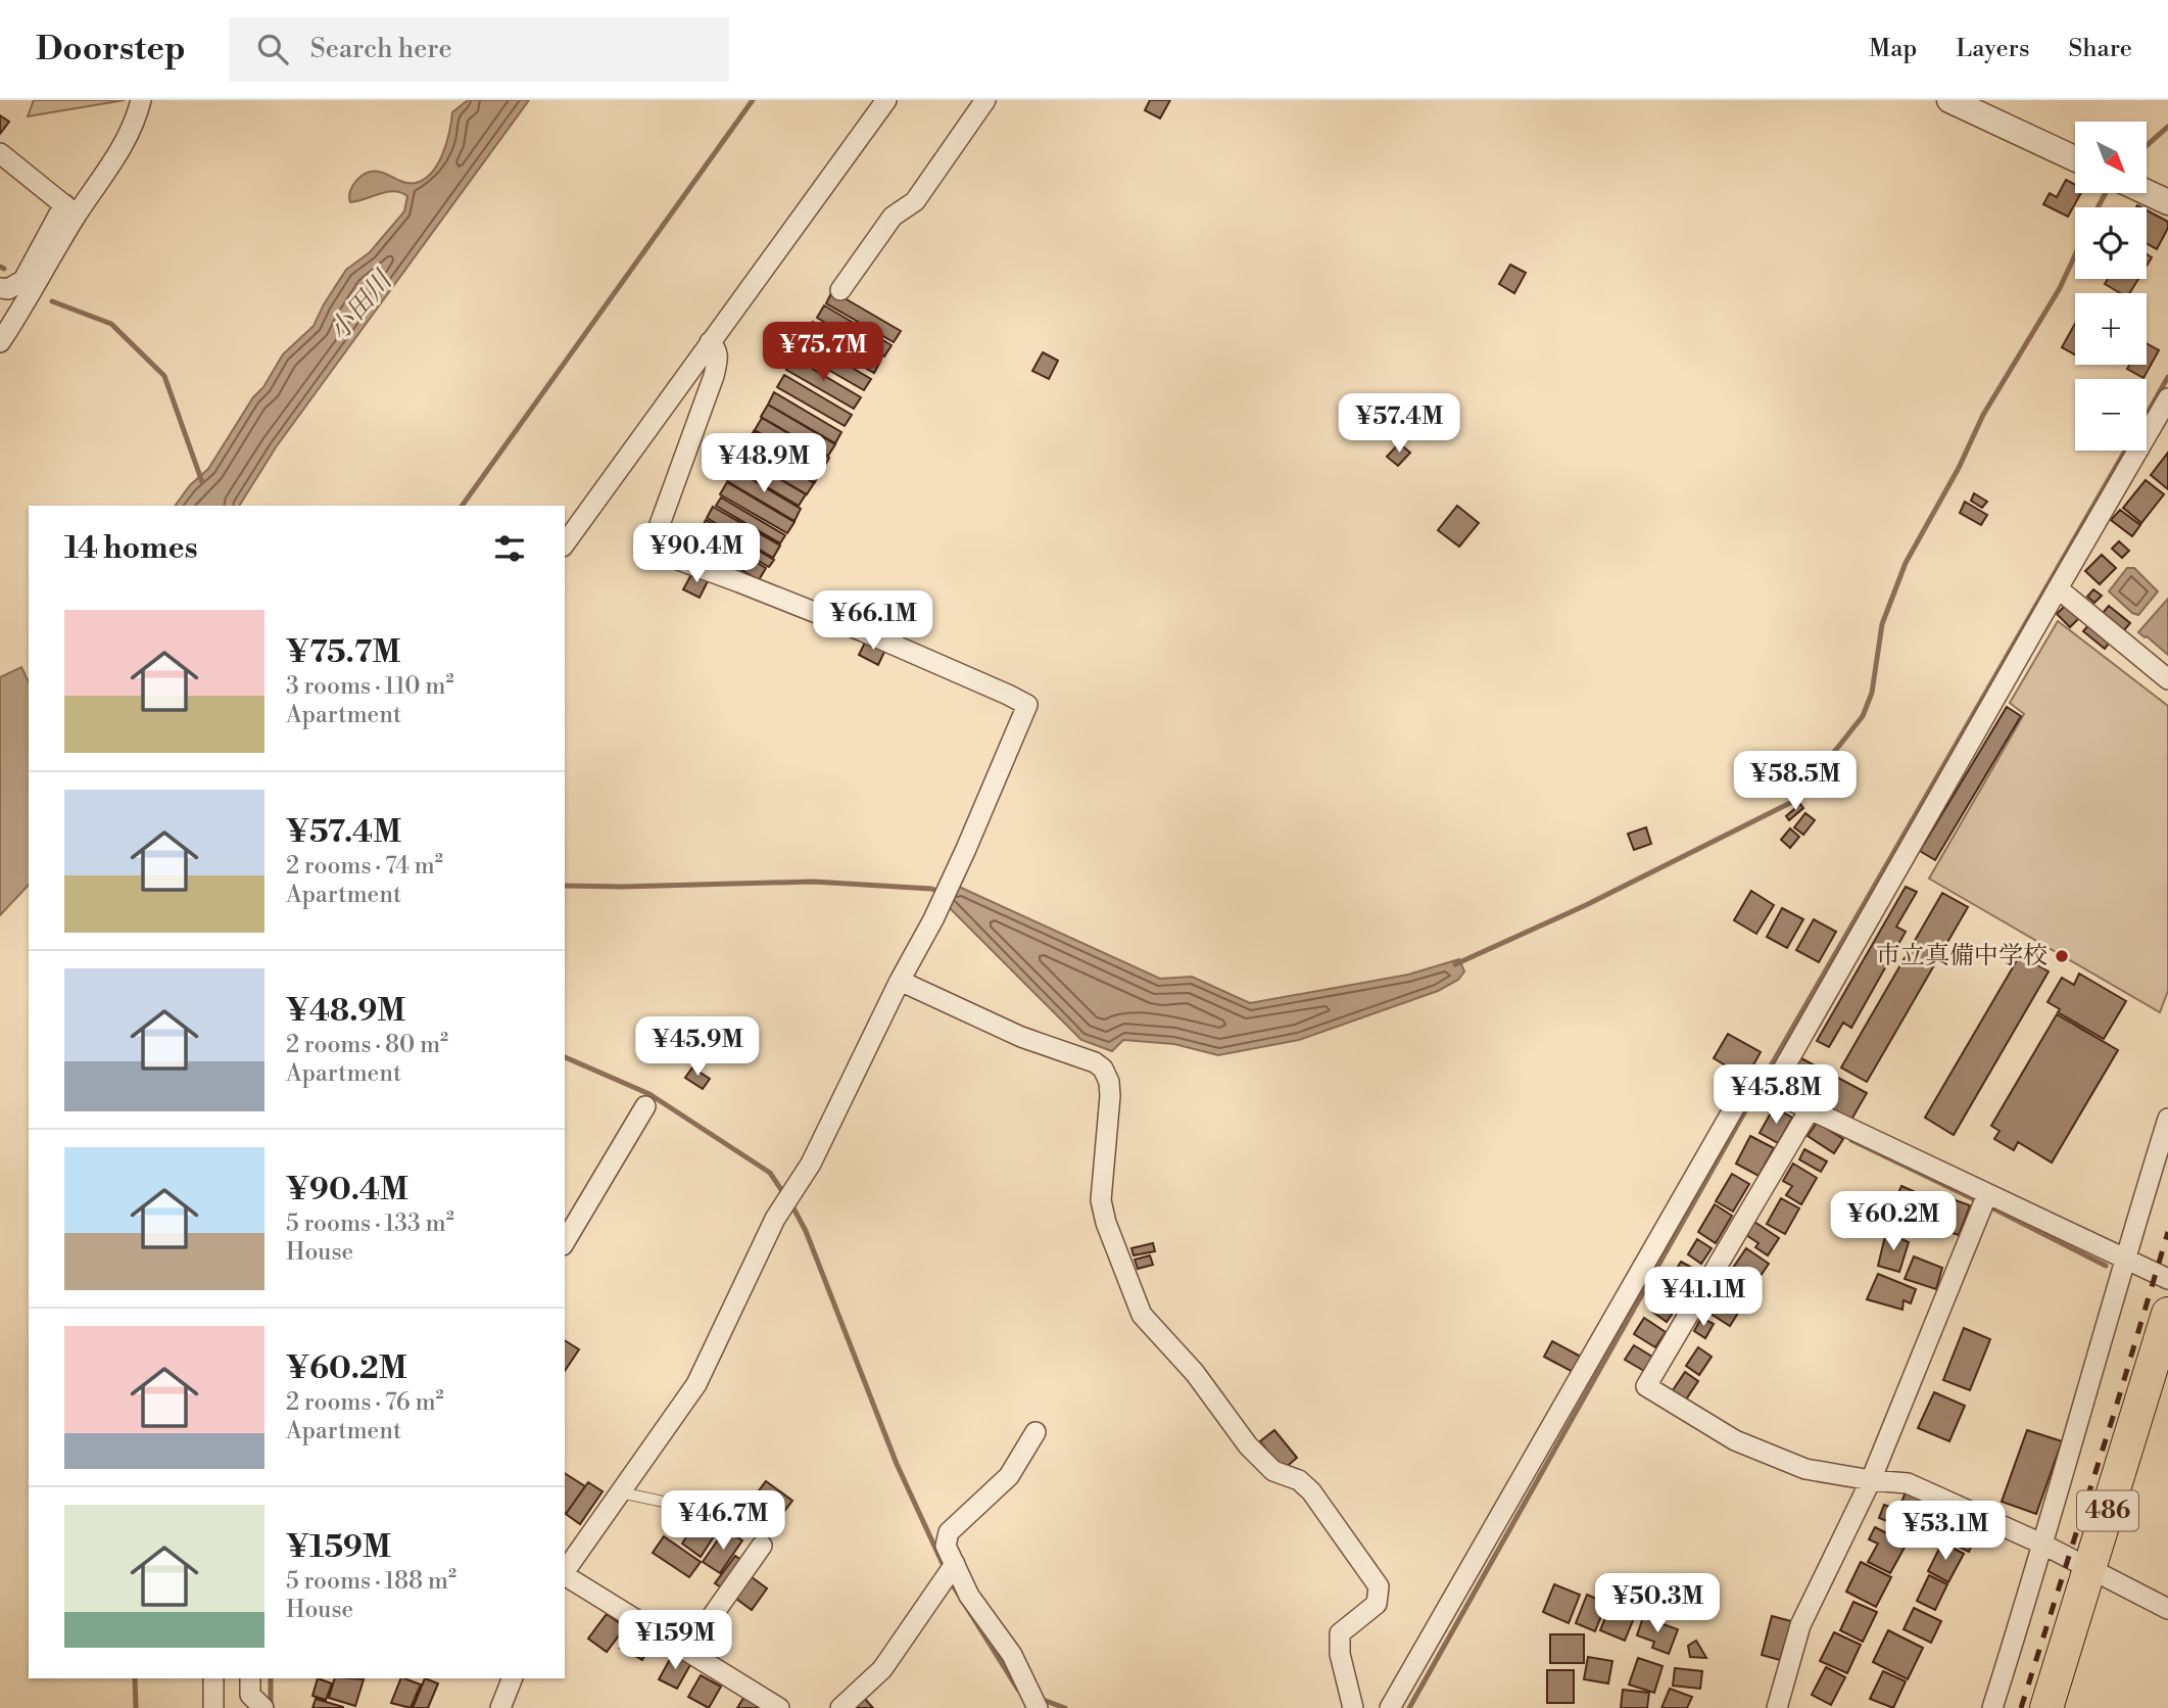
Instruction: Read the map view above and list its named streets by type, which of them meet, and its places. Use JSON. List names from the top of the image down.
{
  "streets": {
    "highway": ["486"]
  },
  "water": ["小田川"],
  "places": ["市立真備中学校"],
  "north": "bottom right",
  "page": {
    "header": "Doorstep",
    "search": "Search here",
    "nav": ["Map", "Layers", "Share"],
    "map_buttons": ["+", "−"],
    "price": [
      "¥75.7M",
      "¥57.4M",
      "¥48.9M",
      "¥90.4M",
      "¥66.1M",
      "¥58.5M",
      "¥45.9M",
      "¥45.8M",
      "¥60.2M",
      "¥41.1M",
      "¥46.7M",
      "¥53.1M",
      "¥50.3M",
      "¥159M"
    ],
    "heading": "14 homes",
    "list": [
      {
        "name": "¥75.7M",
        "note": "3 rooms · 110 m² · Apartment"
      },
      {
        "name": "¥57.4M",
        "note": "2 rooms · 74 m² · Apartment"
      },
      {
        "name": "¥48.9M",
        "note": "2 rooms · 80 m² · Apartment"
      },
      {
        "name": "¥90.4M",
        "note": "5 rooms · 133 m² · House"
      },
      {
        "name": "¥60.2M",
        "note": "2 rooms · 76 m² · Apartment"
      },
      {
        "name": "¥159M",
        "note": "5 rooms · 188 m² · House"
      }
    ]
  }
}
